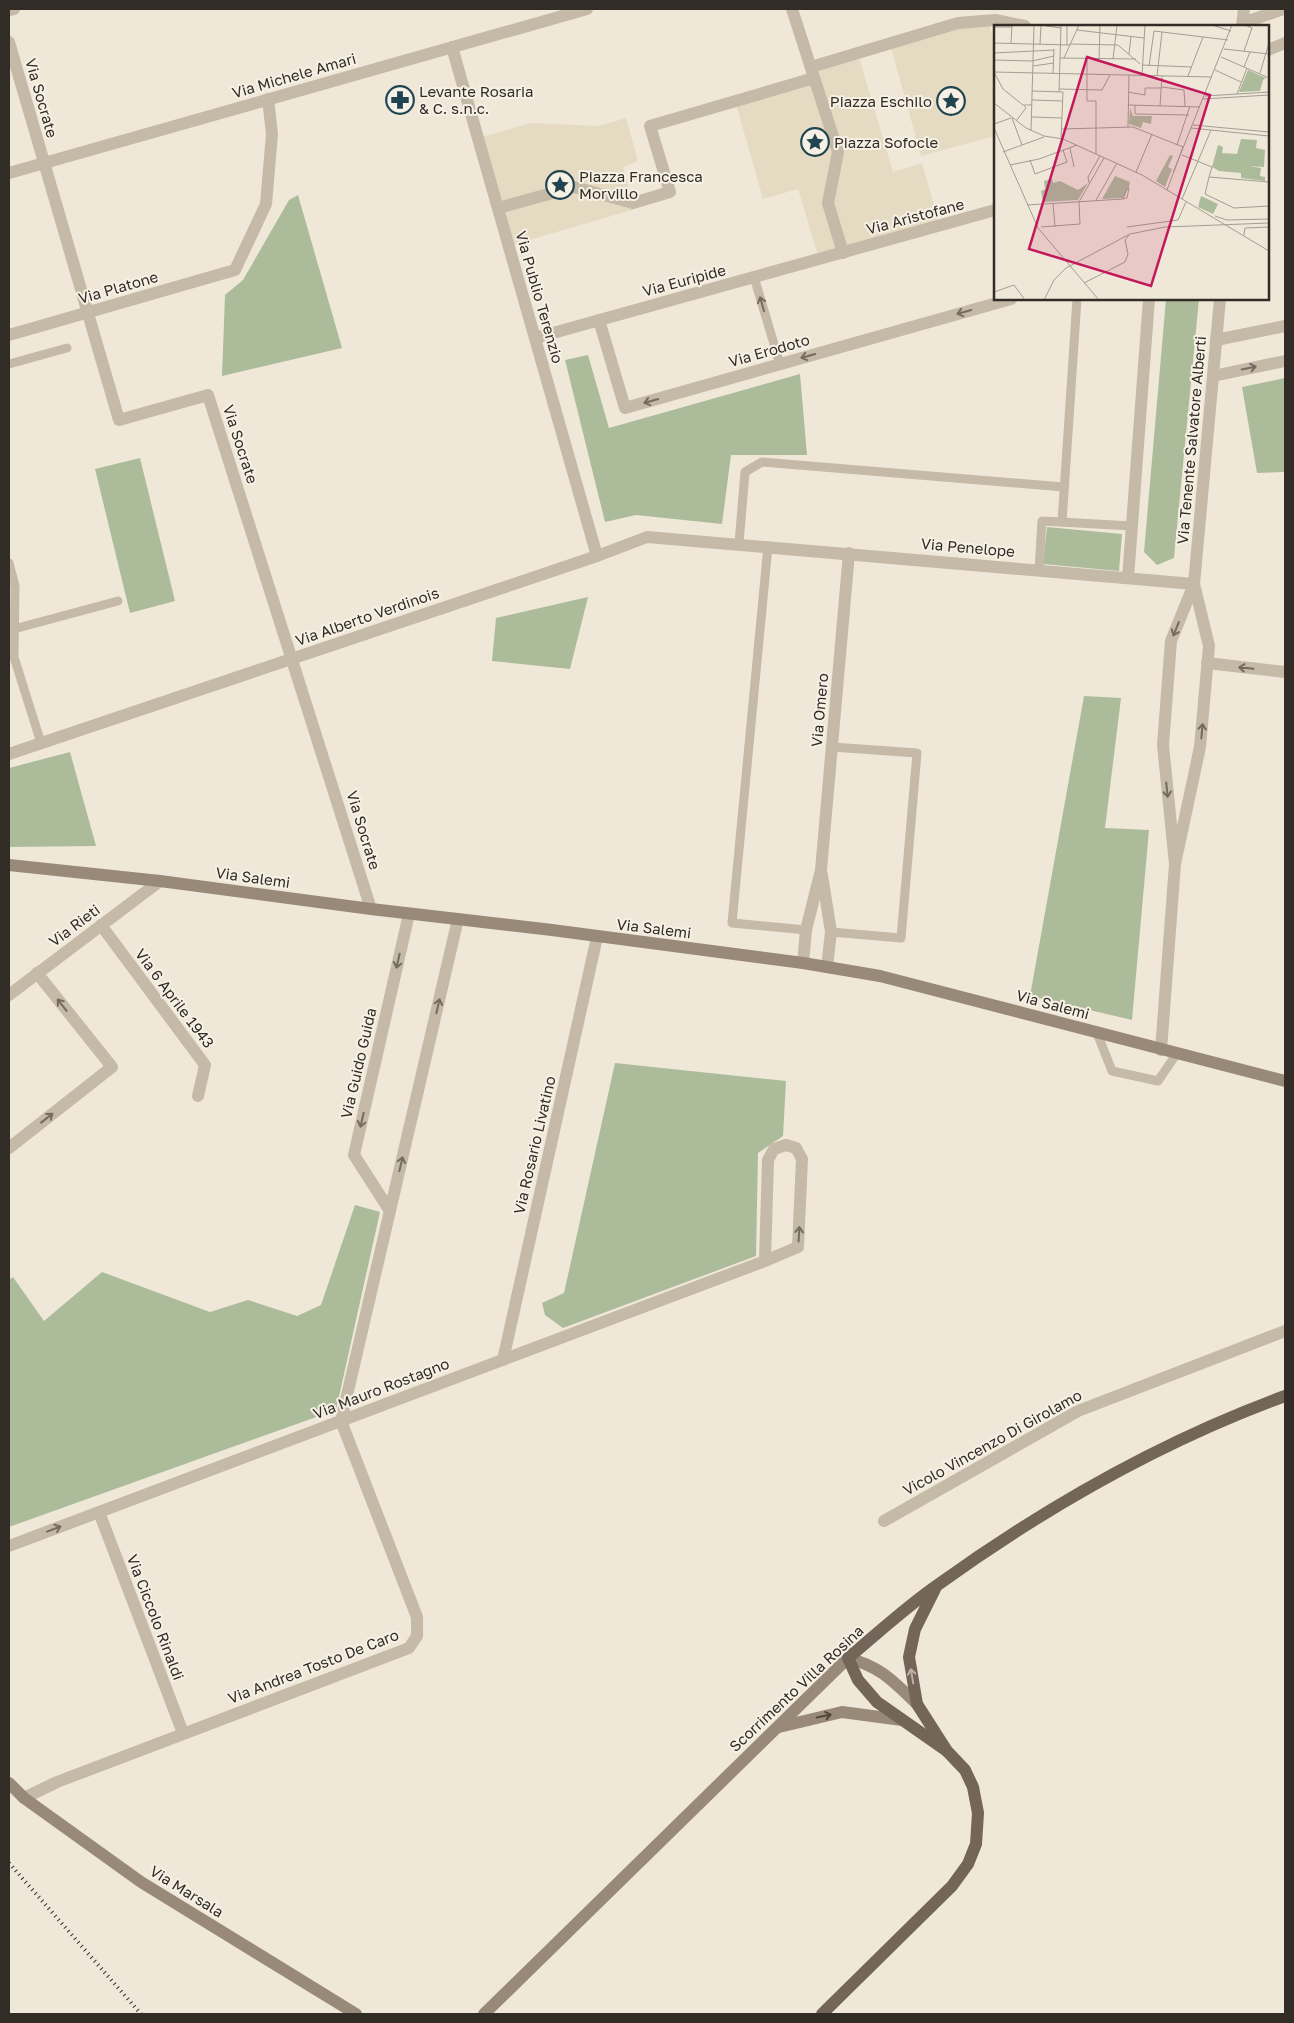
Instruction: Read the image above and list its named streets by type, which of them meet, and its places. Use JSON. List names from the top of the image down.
{
  "streets": {
    "main road": ["Scorrimento Villa Rosina"],
    "street": [
      "Via Michele Amari",
      "Via Socrate",
      "Via Aristofane",
      "Via Euripide",
      "Via Platone",
      "Via Publio Terenzio",
      "Via Erodoto",
      "Via Tenente Salvatore Alberti",
      "Via Penelope",
      "Via Alberto Verdinois",
      "Via Omero",
      "Via Salemi",
      "Via Rieti",
      "Via 6 Aprile 1943",
      "Via Guido Guida",
      "Via Rosario Livatino",
      "Via Mauro Rostagno",
      "Vicolo Vincenzo Di Girolamo",
      "Via Ciccolo Rinaldi",
      "Via Andrea Tosto De Caro",
      "Via Marsala"
    ]
  },
  "crossings": [
    ["Via Michele Amari", "Via Socrate"],
    ["Via Michele Amari", "Via Platone"],
    ["Via Michele Amari", "Via Publio Terenzio"],
    ["Via Socrate", "Via Platone"],
    ["Via Socrate", "Via Alberto Verdinois"],
    ["Via Socrate", "Via Salemi"],
    ["Via Aristofane", "Via Euripide"],
    ["Via Euripide", "Via Publio Terenzio"],
    ["Via Euripide", "Via Erodoto"],
    ["Via Publio Terenzio", "Via Alberto Verdinois"],
    ["Via Tenente Salvatore Alberti", "Via Penelope"],
    ["Via Tenente Salvatore Alberti", "Via Salemi"],
    ["Via Penelope", "Via Alberto Verdinois"],
    ["Via Penelope", "Via Omero"],
    ["Via Salemi", "Via Rieti"],
    ["Via Salemi", "Via Guido Guida"],
    ["Via Salemi", "Via Rosario Livatino"],
    ["Via Rieti", "Via 6 Aprile 1943"],
    ["Via Rosario Livatino", "Via Mauro Rostagno"],
    ["Via Mauro Rostagno", "Via Ciccolo Rinaldi"],
    ["Via Mauro Rostagno", "Via Andrea Tosto De Caro"],
    ["Via Ciccolo Rinaldi", "Via Andrea Tosto De Caro"],
    ["Via Andrea Tosto De Caro", "Via Marsala"]
  ],
  "one_way": ["Via Erodoto"],
  "places": {
    "pharmacy": ["Levante Rosaria & C. s.n.c."],
    "place": ["Piazza Eschilo", "Piazza Sofocle", "Piazza Francesca Morvillo"]
  }
}
